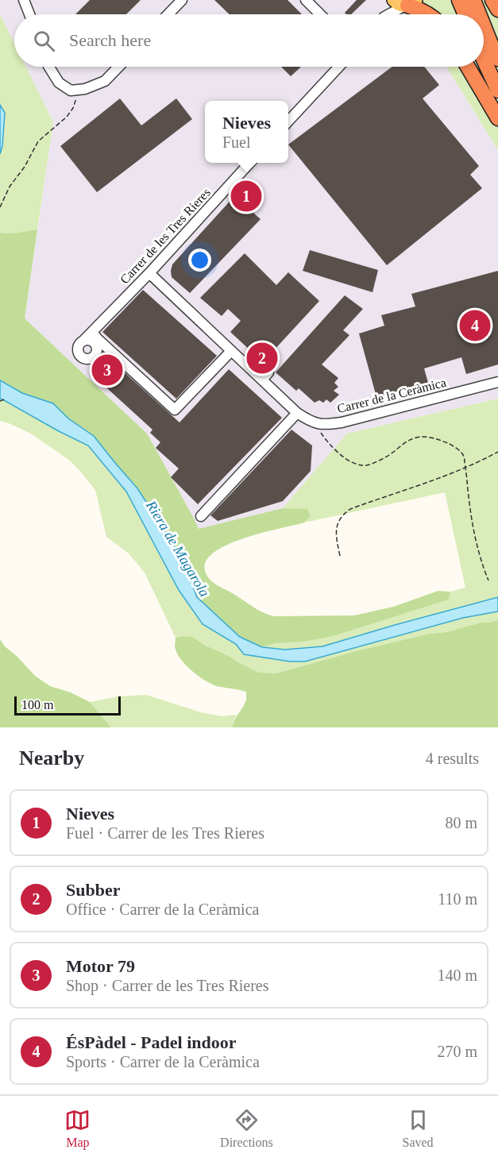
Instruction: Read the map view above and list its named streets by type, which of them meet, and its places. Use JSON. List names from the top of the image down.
{
  "streets": {
    "street": ["Carrer de les Tres Rieres", "Carrer de la Ceràmica"]
  },
  "water": ["Riera de Magarola"],
  "scale_bar": "100 m",
  "page": {
    "search": "Search here",
    "popup": ["Nieves", "Fuel"],
    "pins": [
      "1",
      "4",
      "2",
      "3"
    ],
    "scale": "100 m",
    "heading": ["Nearby", "4 results"],
    "list": [
      {
        "mark": "1",
        "name": "Nieves",
        "note": "Fuel · Carrer de les Tres Rieres",
        "value": "80 m"
      },
      {
        "mark": "2",
        "name": "Subber",
        "note": "Office · Carrer de la Ceràmica",
        "value": "110 m"
      },
      {
        "mark": "3",
        "name": "Motor 79",
        "note": "Shop · Carrer de les Tres Rieres",
        "value": "140 m"
      },
      {
        "mark": "4",
        "name": "ÉsPàdel - Padel indoor",
        "note": "Sports · Carrer de la Ceràmica",
        "value": "270 m"
      }
    ],
    "nav": ["Map", "Directions", "Saved"]
  }
}
